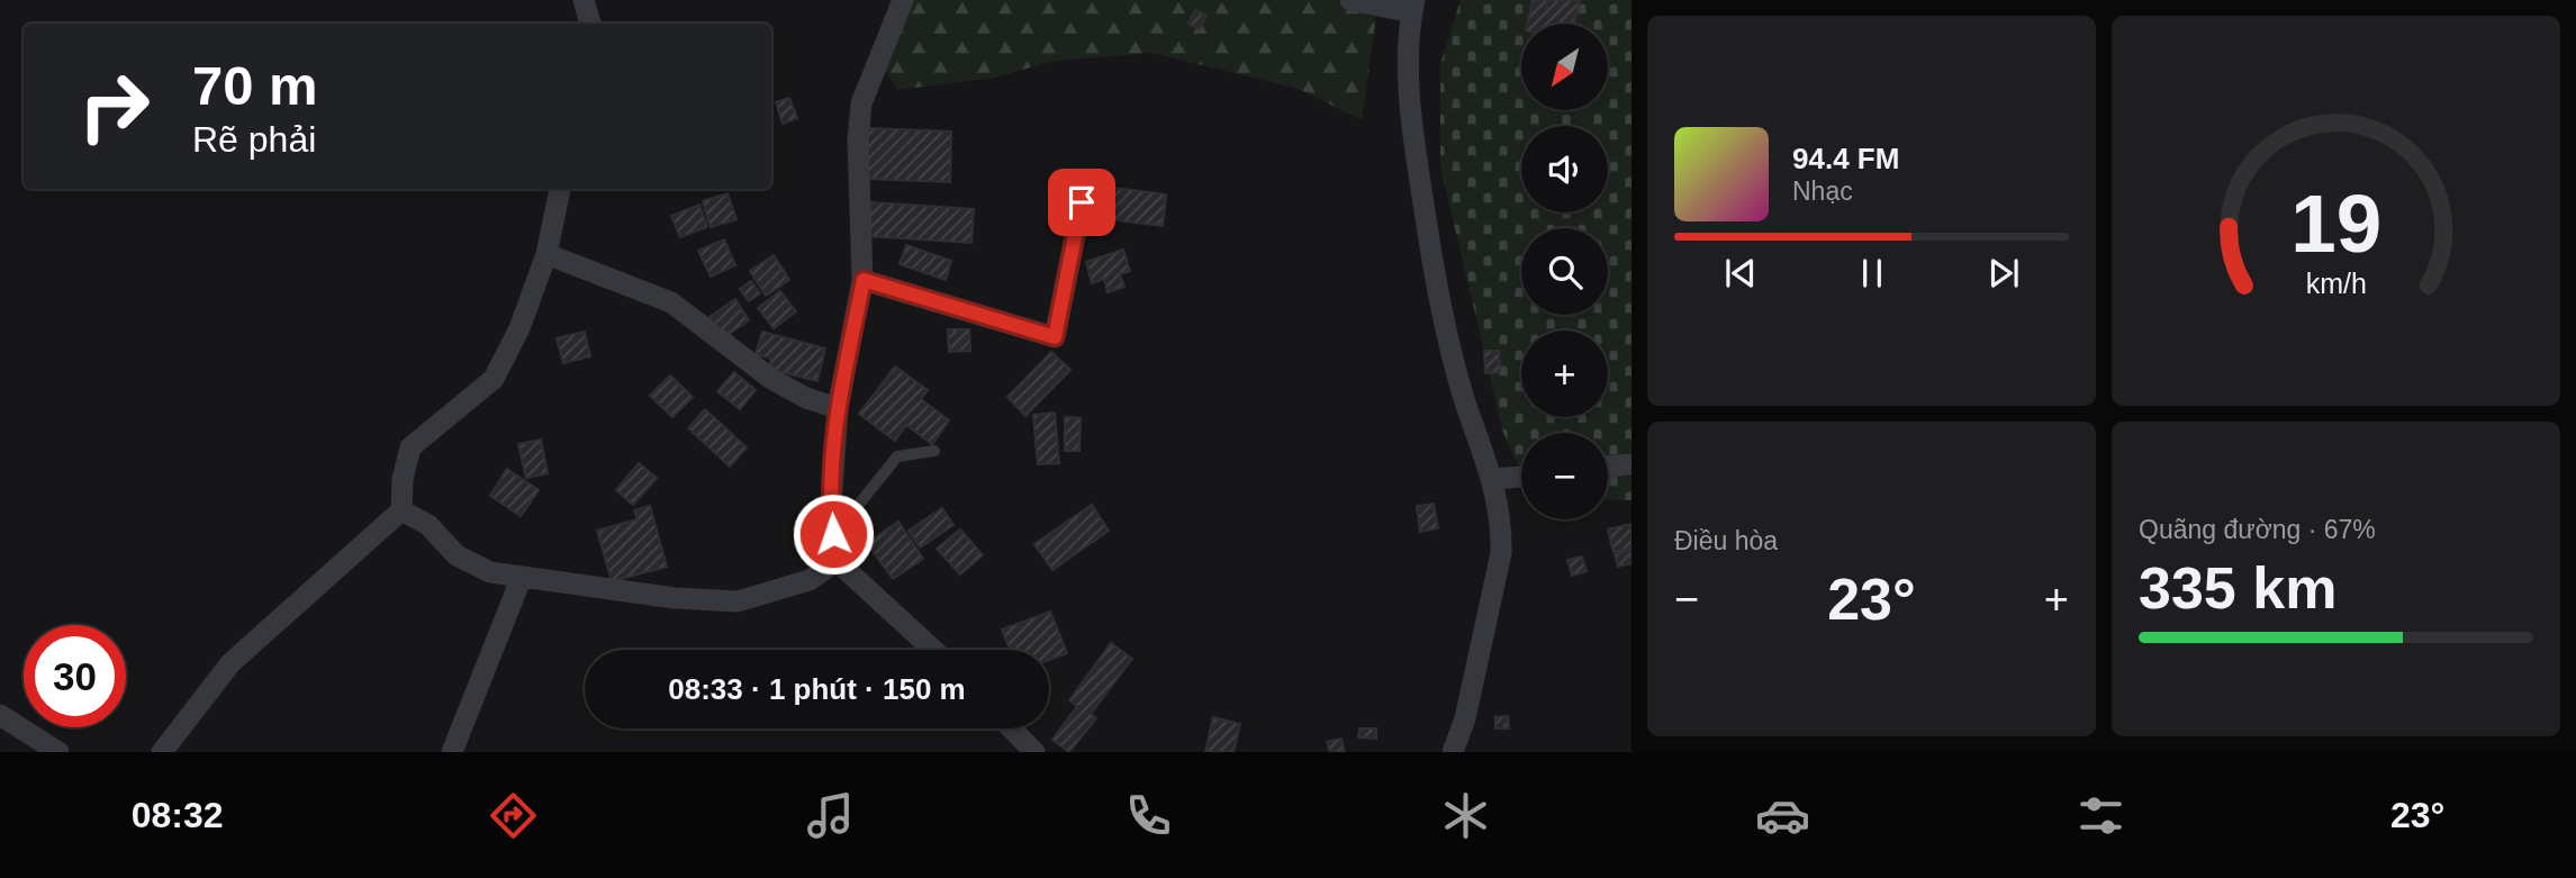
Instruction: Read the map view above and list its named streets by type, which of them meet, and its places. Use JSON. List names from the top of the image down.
{
  "north": "bottom left",
  "page": {
    "map_buttons": ["+", "−"],
    "turn": ["70 m", "Rẽ phải"],
    "song": ["94.4 FM", "Nhạc"],
    "tile": [
      "Điều hòa",
      ["Quãng đường · 67%", "335 km"]
    ],
    "heat": ["−", "23°", "+"],
    "limit": "30",
    "trip": "08:33 · 1 phút · 150 m",
    "tabs": ["08:32", "23°"],
    "gauge": ["19", "km/h"]
  }
}
